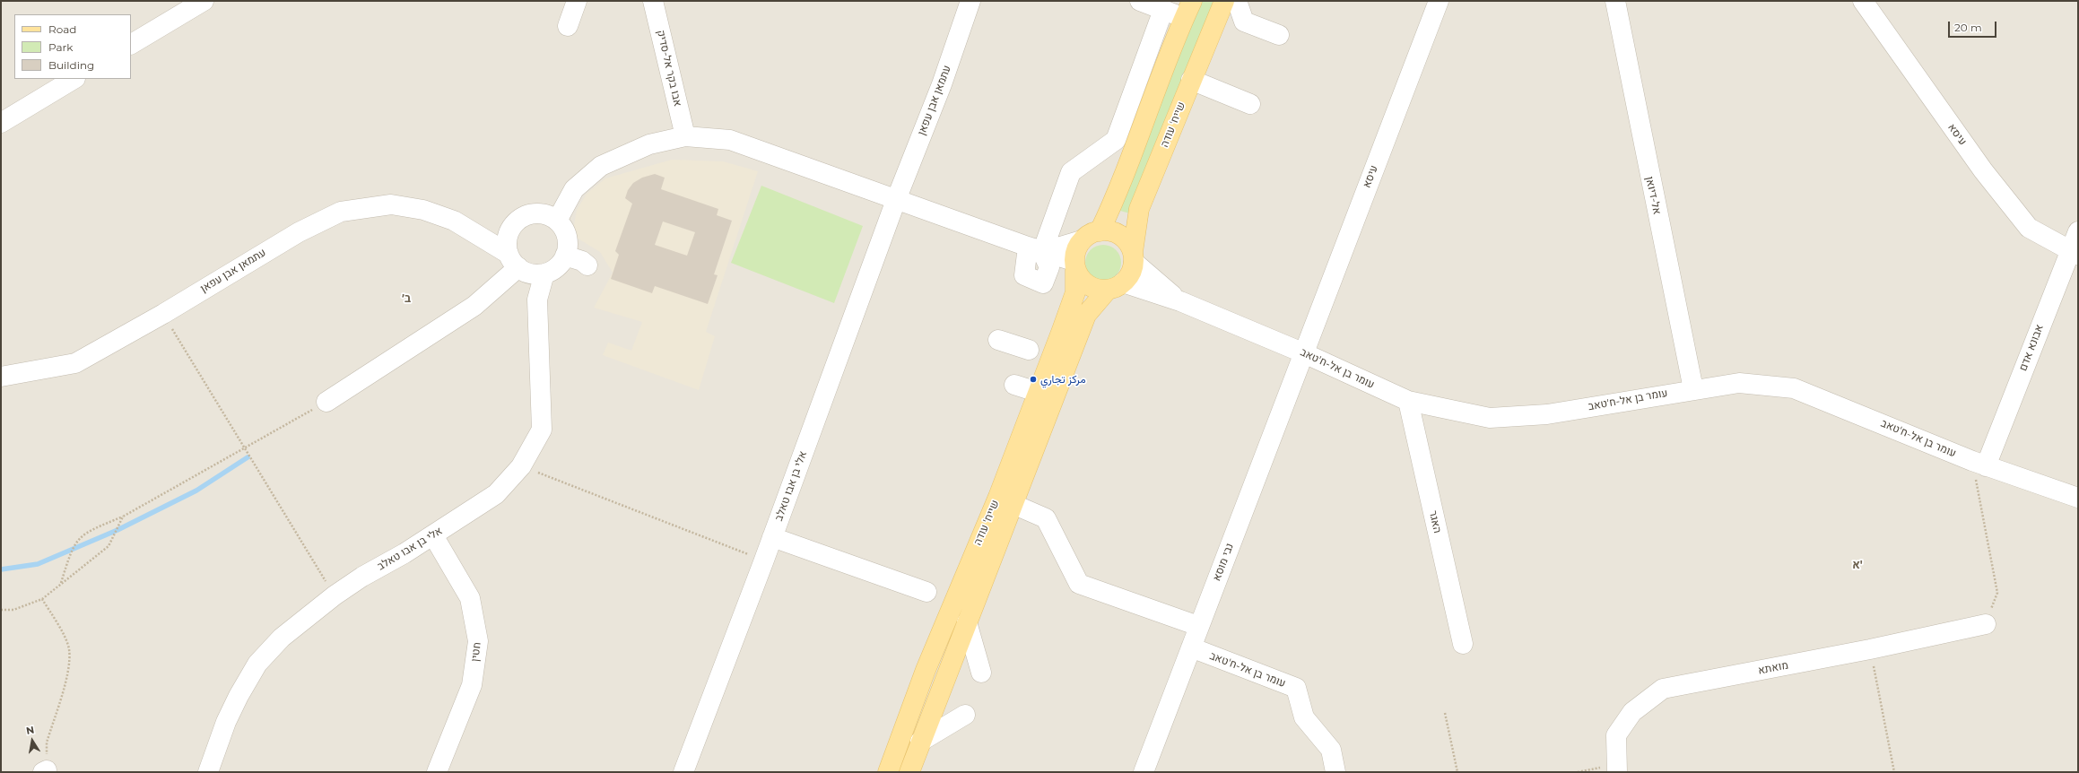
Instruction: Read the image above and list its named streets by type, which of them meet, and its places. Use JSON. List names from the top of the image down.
{
  "streets": {
    "main road": ["שייח' עודה"],
    "street": [
      "אבו בקר אל-סדיק",
      "עתמאן אבן עפאן",
      "עיסא",
      "אל-דיואן",
      "אבונא אדם",
      "עומר בן אל-ח'טאב",
      "אלי בן אבו טאלב",
      "האגר",
      "נבי מוסא",
      "חטין",
      "מואתא"
    ]
  },
  "crossings": [
    ["עתמאן אבן עפאן", "אלי בן אבו טאלב"],
    ["שייח' עודה", "עומר בן אל-ח'טאב"],
    ["עיסא", "אבונא אדם"],
    ["עיסא", "עומר בן אל-ח'טאב"],
    ["עיסא", "נבי מוסא"],
    ["אל-דיואן", "עומר בן אל-ח'טאב"],
    ["אבונא אדם", "עומר בן אל-ח'טאב"],
    ["עומר בן אל-ח'טאב", "האגר"],
    ["עומר בן אל-ח'טאב", "נבי מוסא"],
    ["אלי בן אבו טאלב", "חטין"]
  ],
  "districts": ["ב׳", "א'"],
  "places": ["مركز تجاري"],
  "legend": ["Road", "Park", "Building"],
  "scale_bar": "20 m",
  "north": "top"
}
